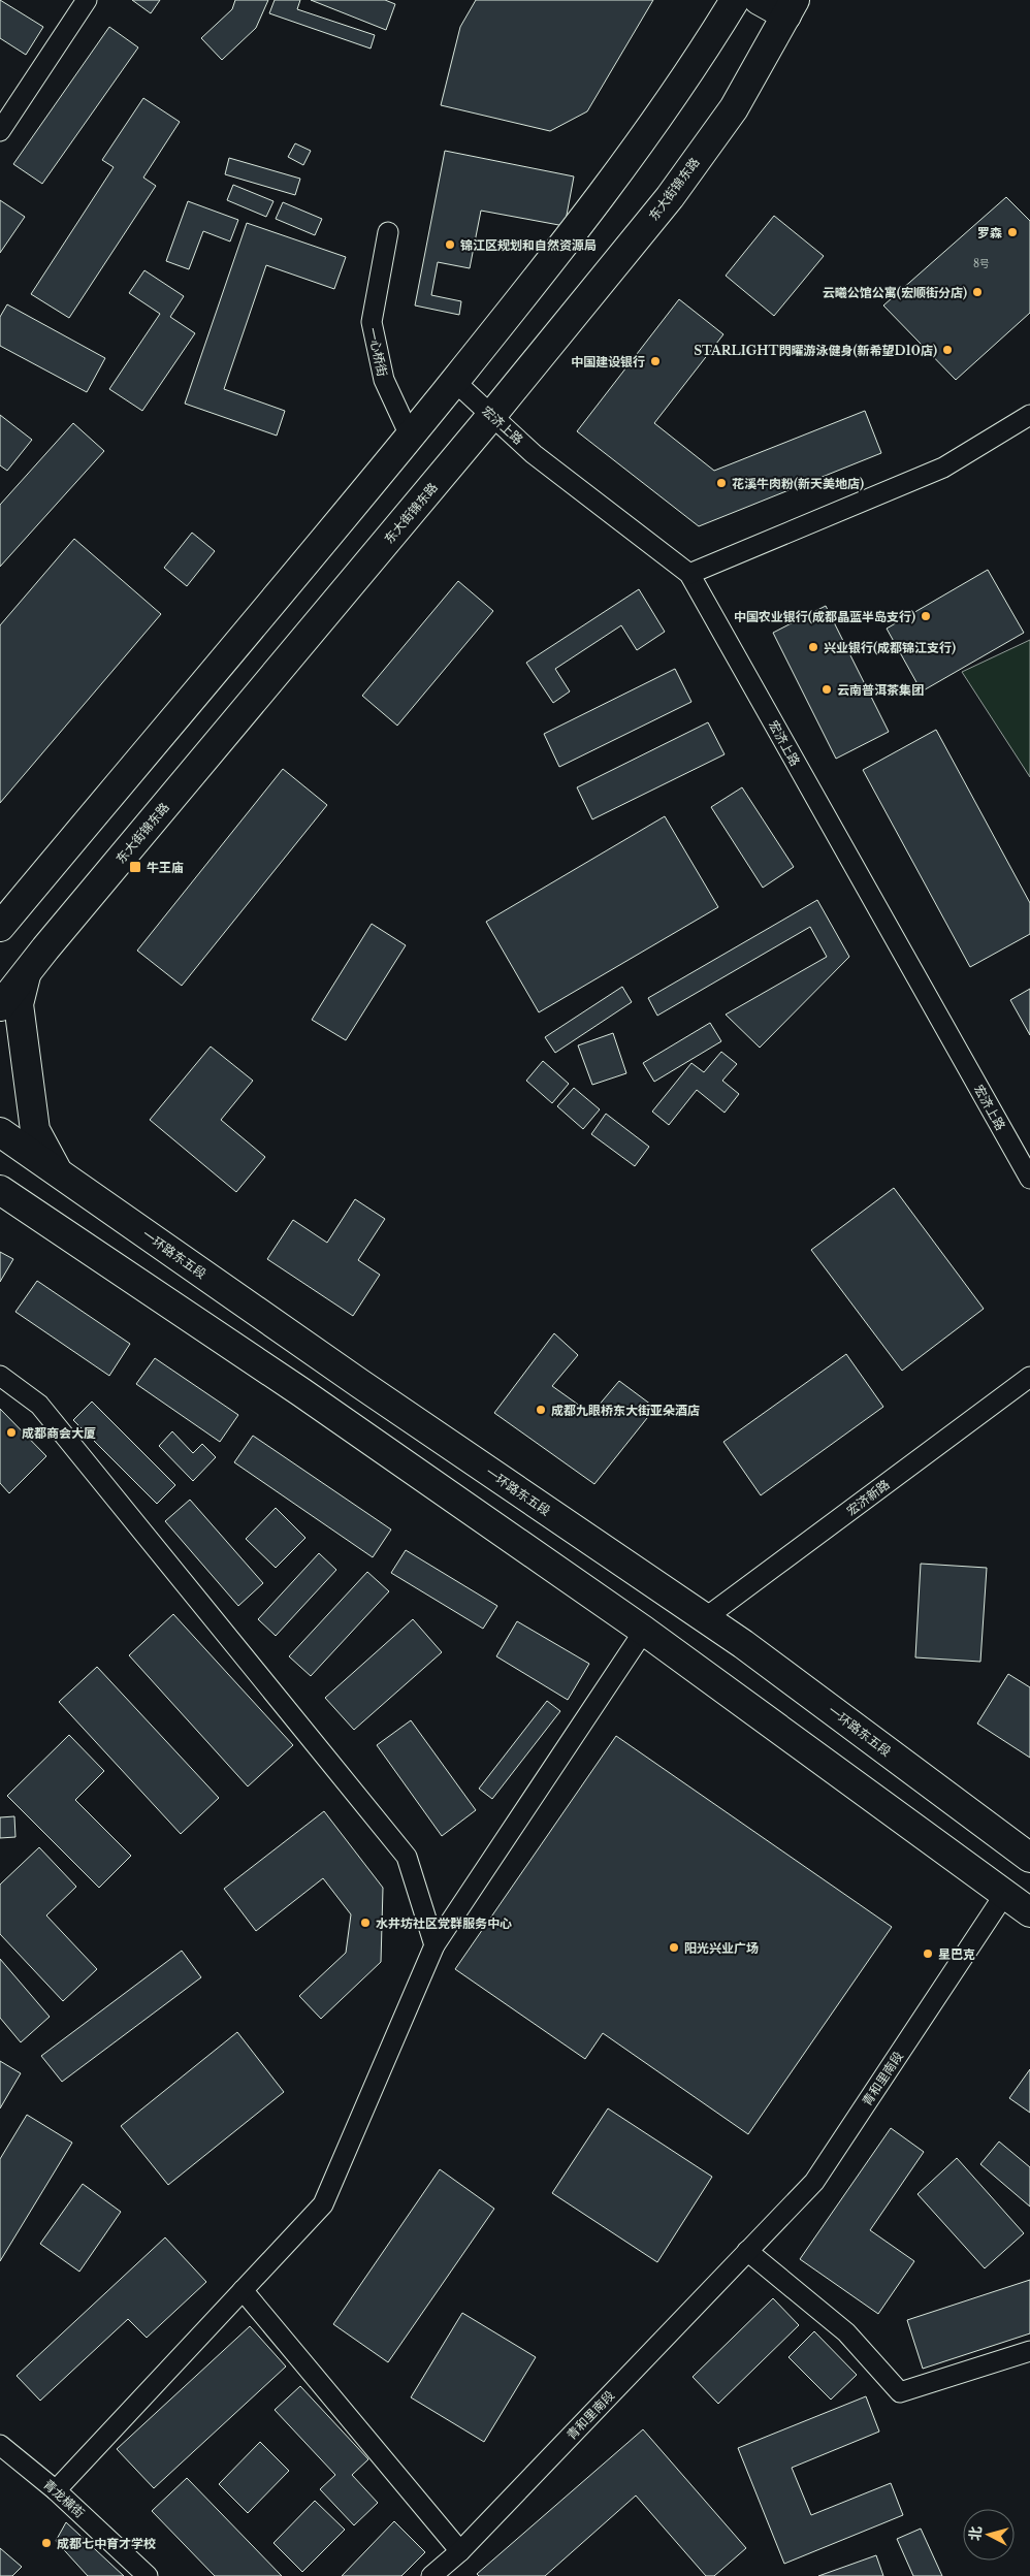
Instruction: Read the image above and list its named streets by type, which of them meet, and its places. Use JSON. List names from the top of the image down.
{
  "streets": {
    "main road": ["东大街锦东路", "一环路东五段"],
    "street": [
      "一心桥街",
      "宏济上路",
      "宏济新路",
      "青和里南段",
      "青龙横街"
    ]
  },
  "crossings": [
    ["东大街锦东路", "宏济上路"],
    ["一环路东五段", "宏济新路"]
  ],
  "places": {
    "other": [
      "罗森",
      "锦江区规划和自然资源局",
      "云曦公馆公寓(宏顺街分店)",
      "STARLIGHT閃曜游泳健身(新希望D10店)",
      "中国建设银行",
      "花溪牛肉粉(新天美地店)",
      "中国农业银行(成都晶蓝半岛支行)",
      "兴业银行(成都锦江支行)",
      "云南普洱茶集团",
      "成都九眼桥东大街亚朵酒店",
      "成都商会大厦",
      "水井坊社区党群服务中心",
      "阳光兴业广场",
      "星巴克",
      "成都七中育才学校"
    ],
    "transit": ["牛王庙"]
  },
  "house_numbers": ["8号"],
  "north": "left"
}
